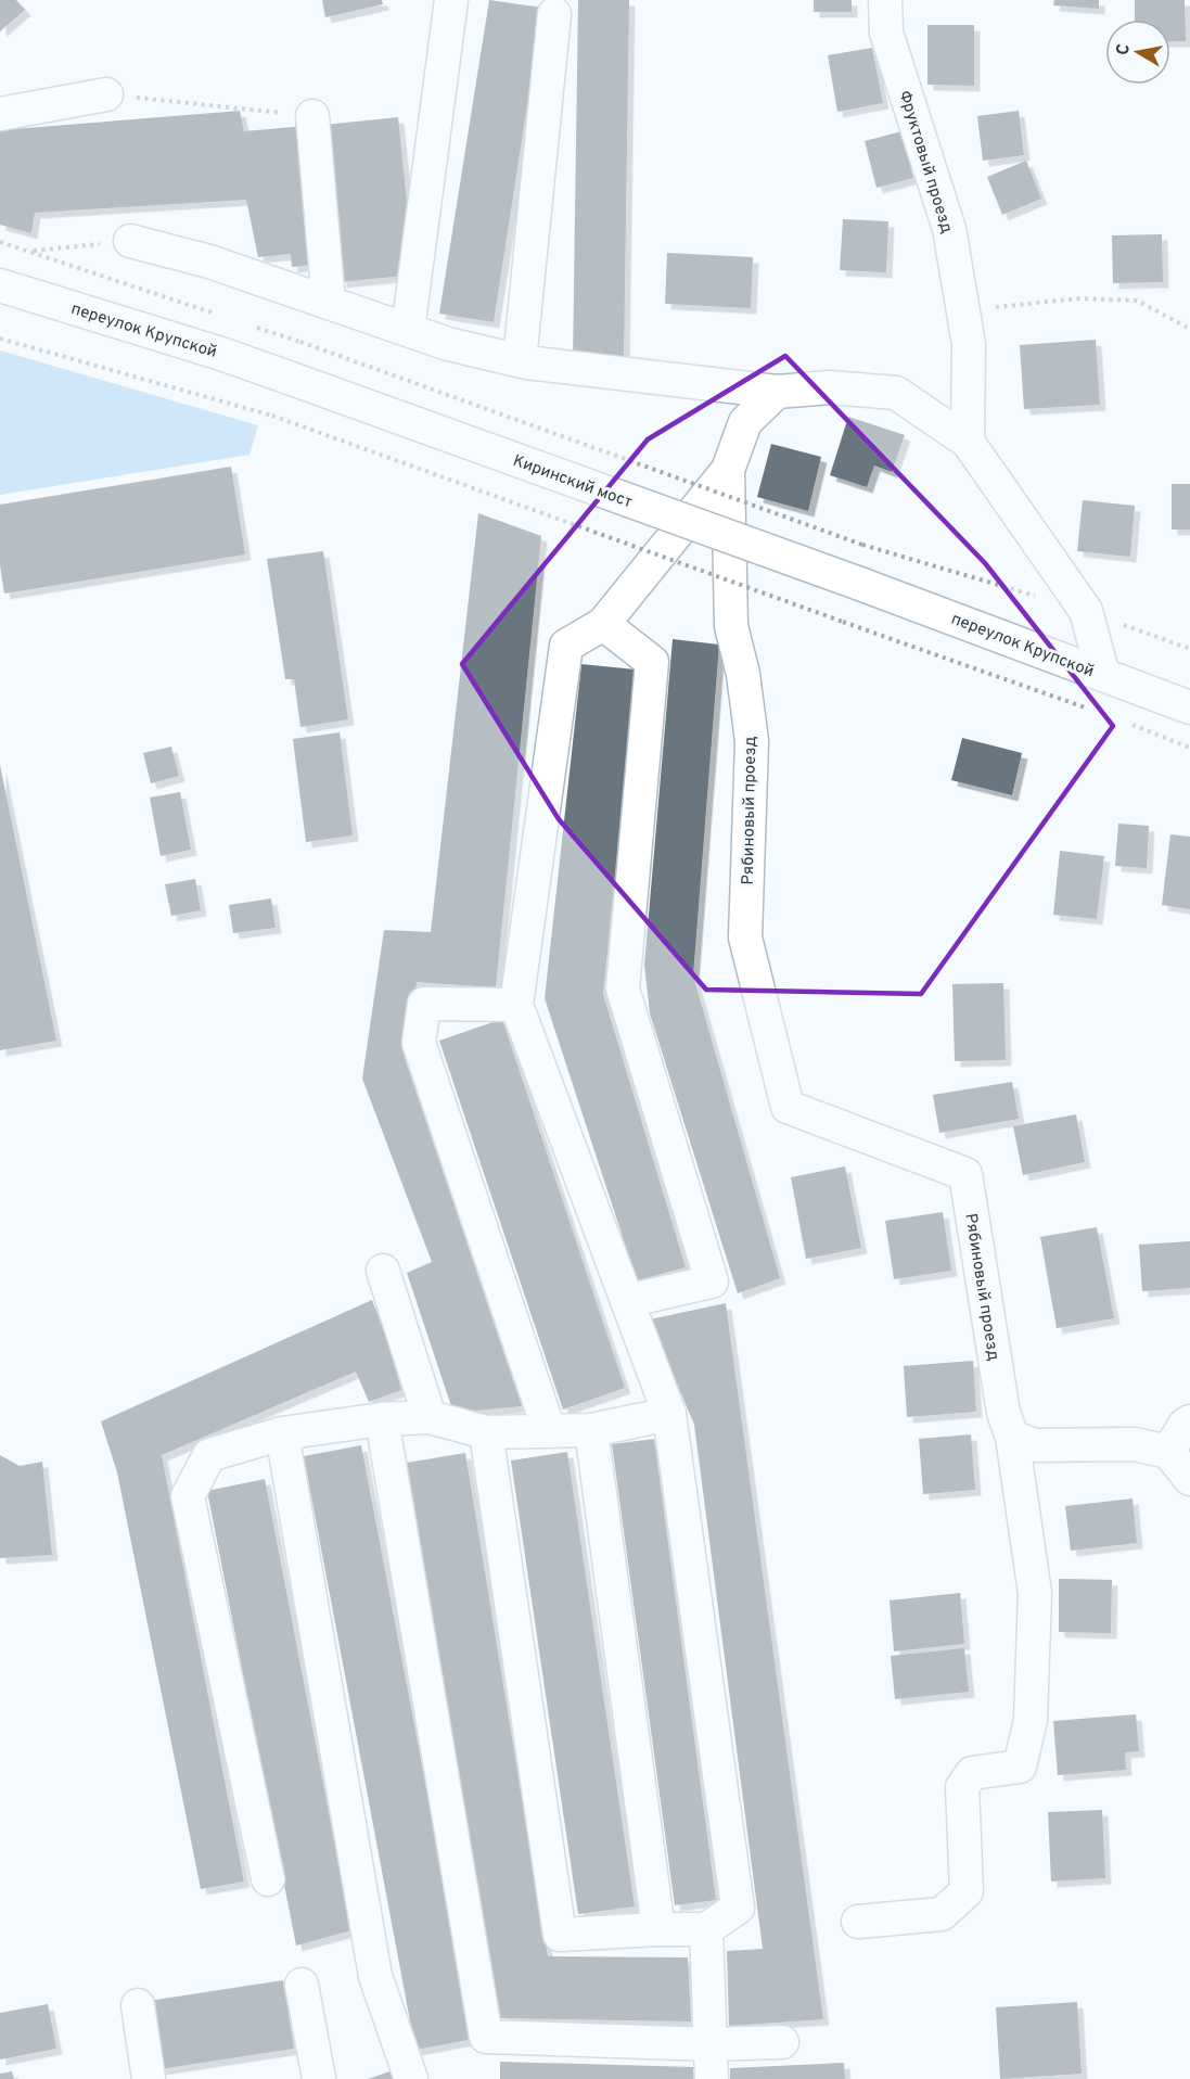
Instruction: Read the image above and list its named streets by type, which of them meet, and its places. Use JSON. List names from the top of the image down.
{
  "streets": {
    "street": [
      "Фруктовый проезд",
      "переулок Крупской",
      "Киринский мост",
      "Рябиновый проезд"
    ]
  },
  "crossings": [
    ["переулок Крупской", "Киринский мост"]
  ],
  "north": "left"
}
